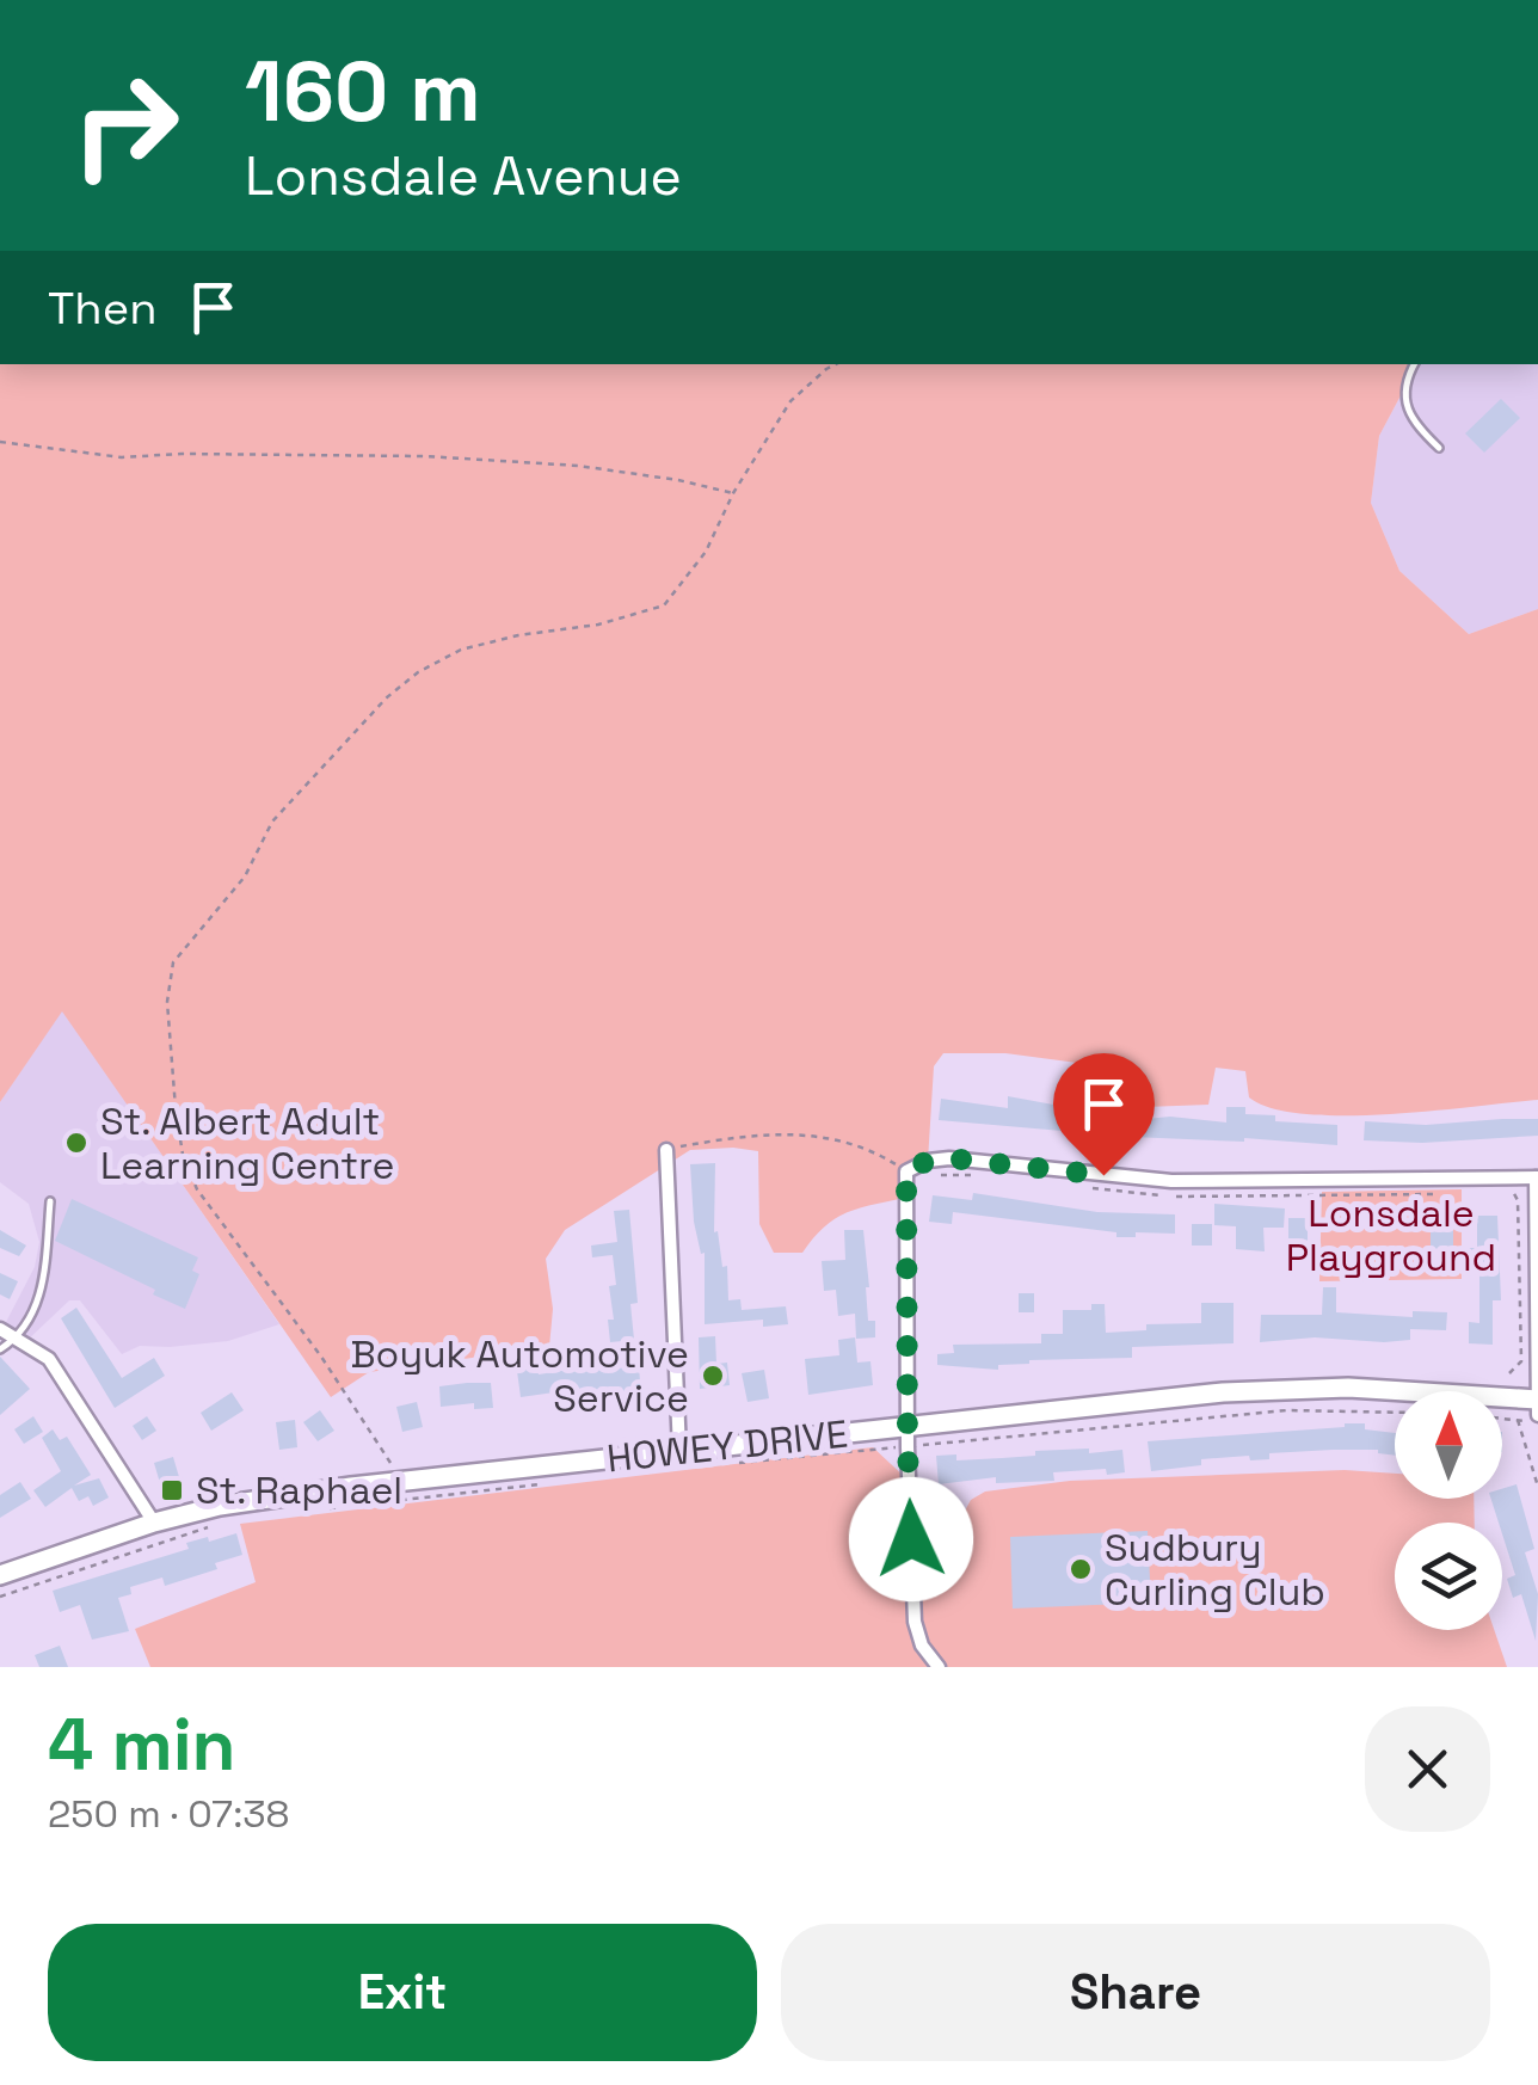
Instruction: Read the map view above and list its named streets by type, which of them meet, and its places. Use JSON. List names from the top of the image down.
{
  "streets": {
    "main road": ["HOWEY DRIVE"]
  },
  "parks": ["Lonsdale Playground"],
  "places": {
    "other": ["St. Albert Adult Learning Centre", "Boyuk Automotive Service", "Sudbury Curling Club"],
    "transit": ["St. Raphael"]
  },
  "north": "top",
  "page": {
    "turn": ["160 m", "Lonsdale Avenue"],
    "then": "Then",
    "heading": ["4 min", "250 m · 07:38"],
    "buttons": ["Exit", "Share"]
  }
}
